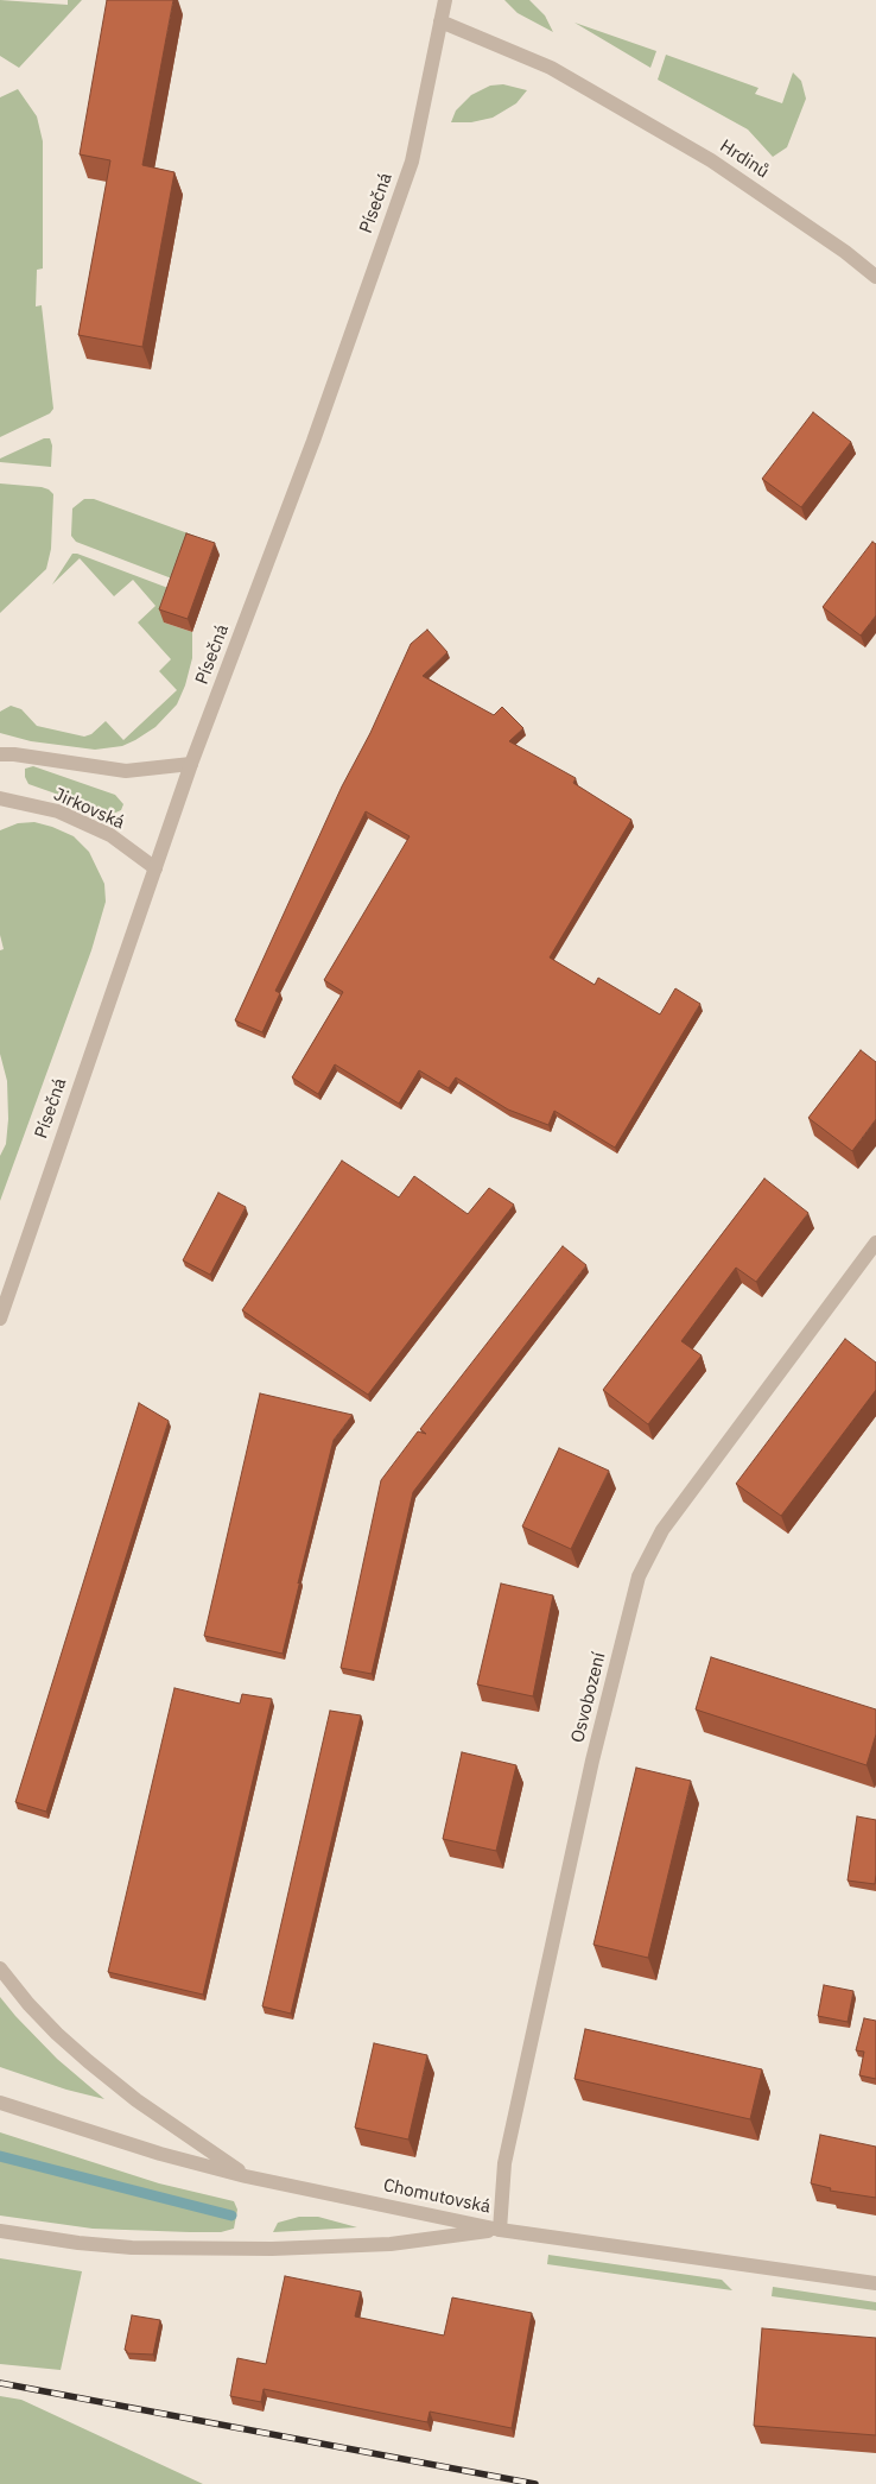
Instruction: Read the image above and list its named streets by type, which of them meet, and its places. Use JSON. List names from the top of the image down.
{
  "streets": {
    "street": [
      "Hrdinů",
      "Písečná",
      "Jirkovská",
      "Osvobození",
      "Chomutovská"
    ]
  },
  "crossings": [
    ["Hrdinů", "Písečná"],
    ["Písečná", "Jirkovská"],
    ["Osvobození", "Chomutovská"]
  ]
}
